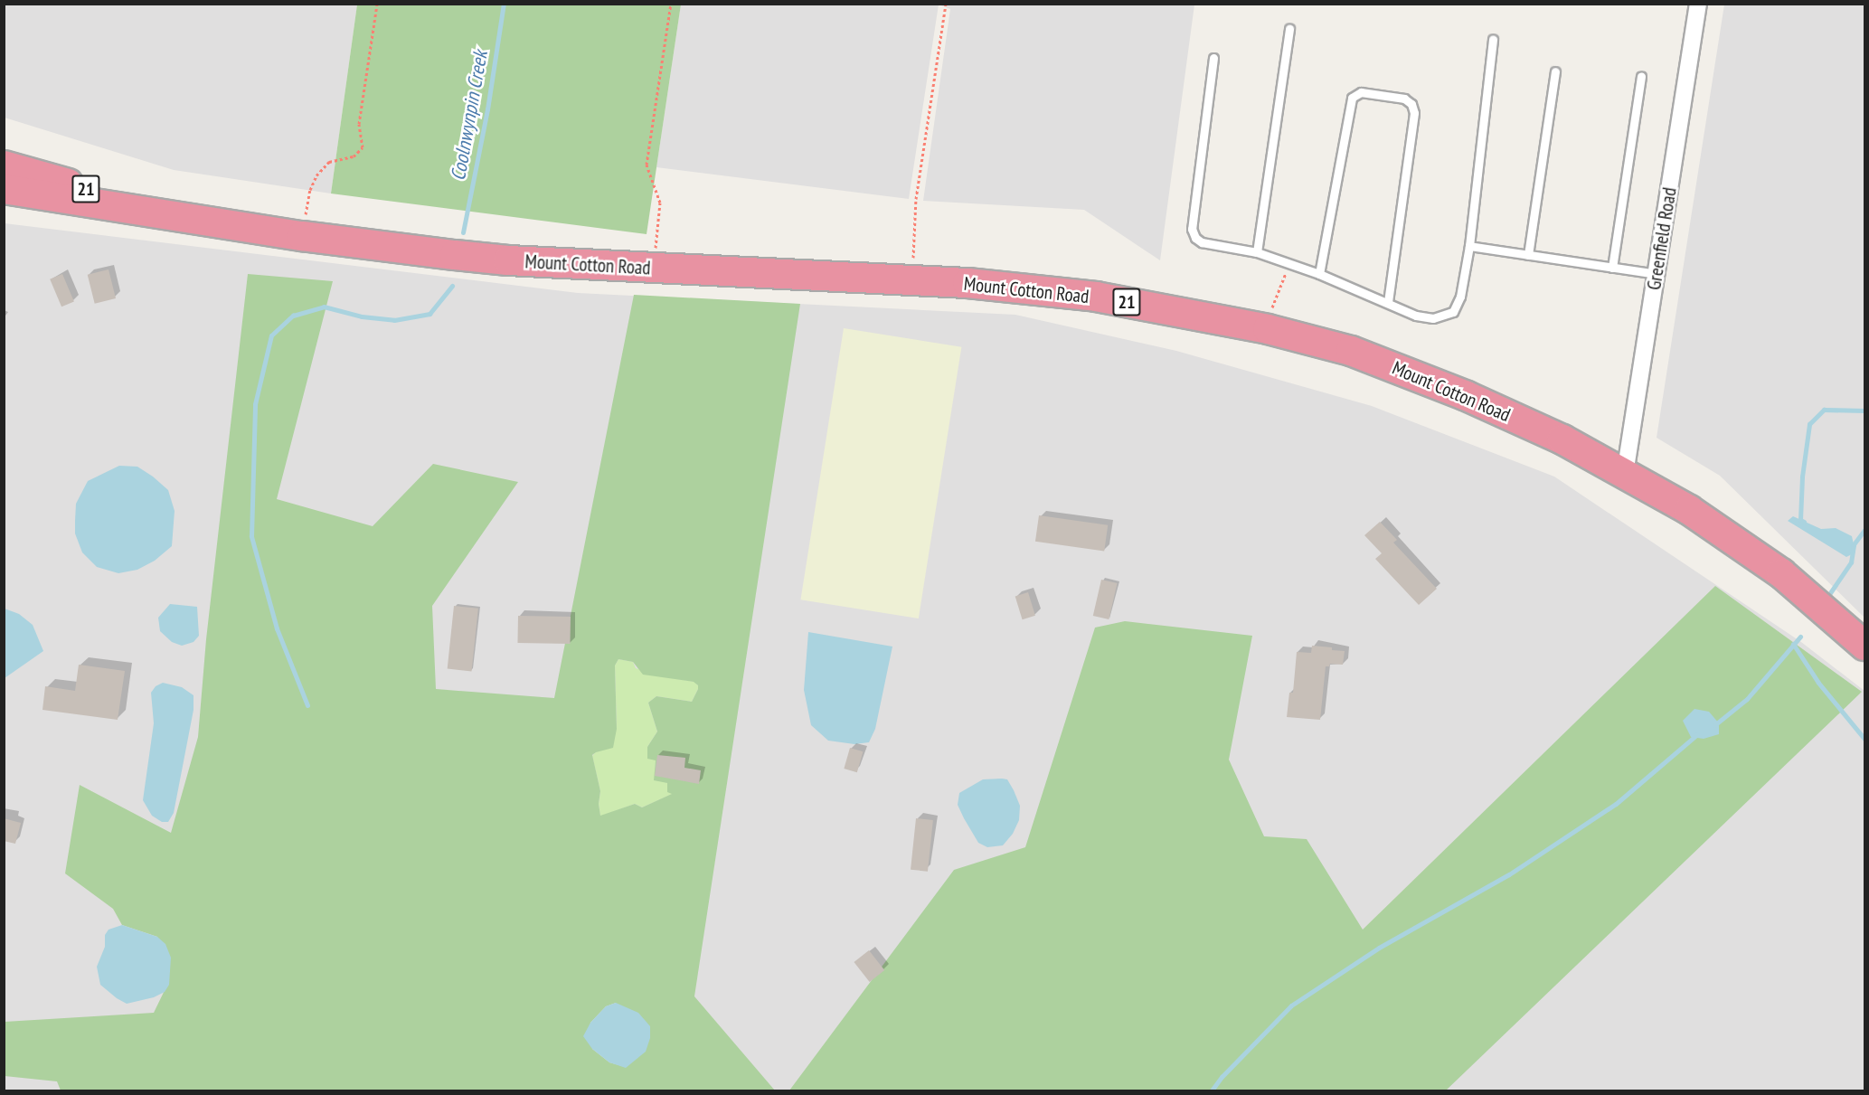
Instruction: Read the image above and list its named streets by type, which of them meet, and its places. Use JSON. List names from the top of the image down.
{
  "streets": {
    "highway": ["21", "Mount Cotton Road"],
    "street": ["Greenfield Road"]
  },
  "crossings": [
    ["Greenfield Road", "Mount Cotton Road"]
  ],
  "water": ["Coolnwynpin Creek"]
}
